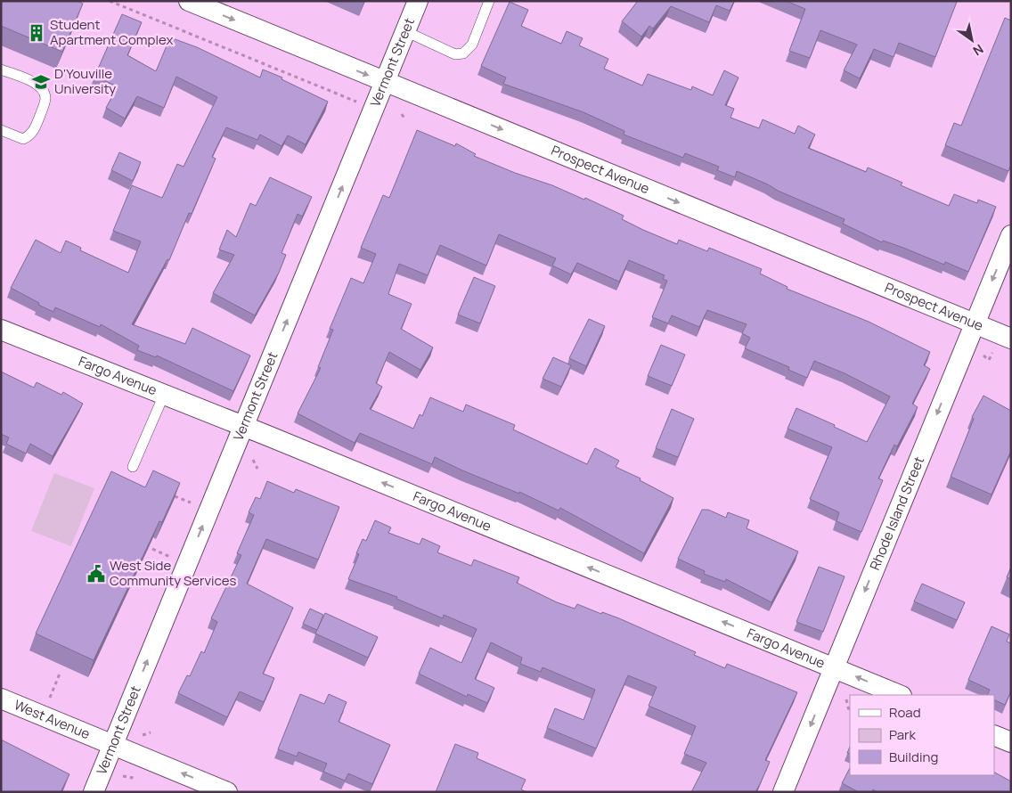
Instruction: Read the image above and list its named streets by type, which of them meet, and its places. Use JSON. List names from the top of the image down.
{
  "streets": {
    "street": [
      "Vermont Street",
      "Prospect Avenue",
      "Fargo Avenue",
      "Rhode Island Street",
      "West Avenue"
    ]
  },
  "crossings": [
    ["Vermont Street", "Prospect Avenue"],
    ["Vermont Street", "Fargo Avenue"],
    ["Vermont Street", "West Avenue"],
    ["Prospect Avenue", "Rhode Island Street"],
    ["Fargo Avenue", "Rhode Island Street"]
  ],
  "one_way": [
    "Vermont Street",
    "Prospect Avenue",
    "Fargo Avenue",
    "Rhode Island Street",
    "West Avenue"
  ],
  "places": {
    "building": ["Student Apartment Complex"],
    "school or university": ["D'Youville University"],
    "public building": ["West Side Community Services"]
  },
  "legend": ["Road", "Park", "Building"],
  "north": "bottom right"
}
